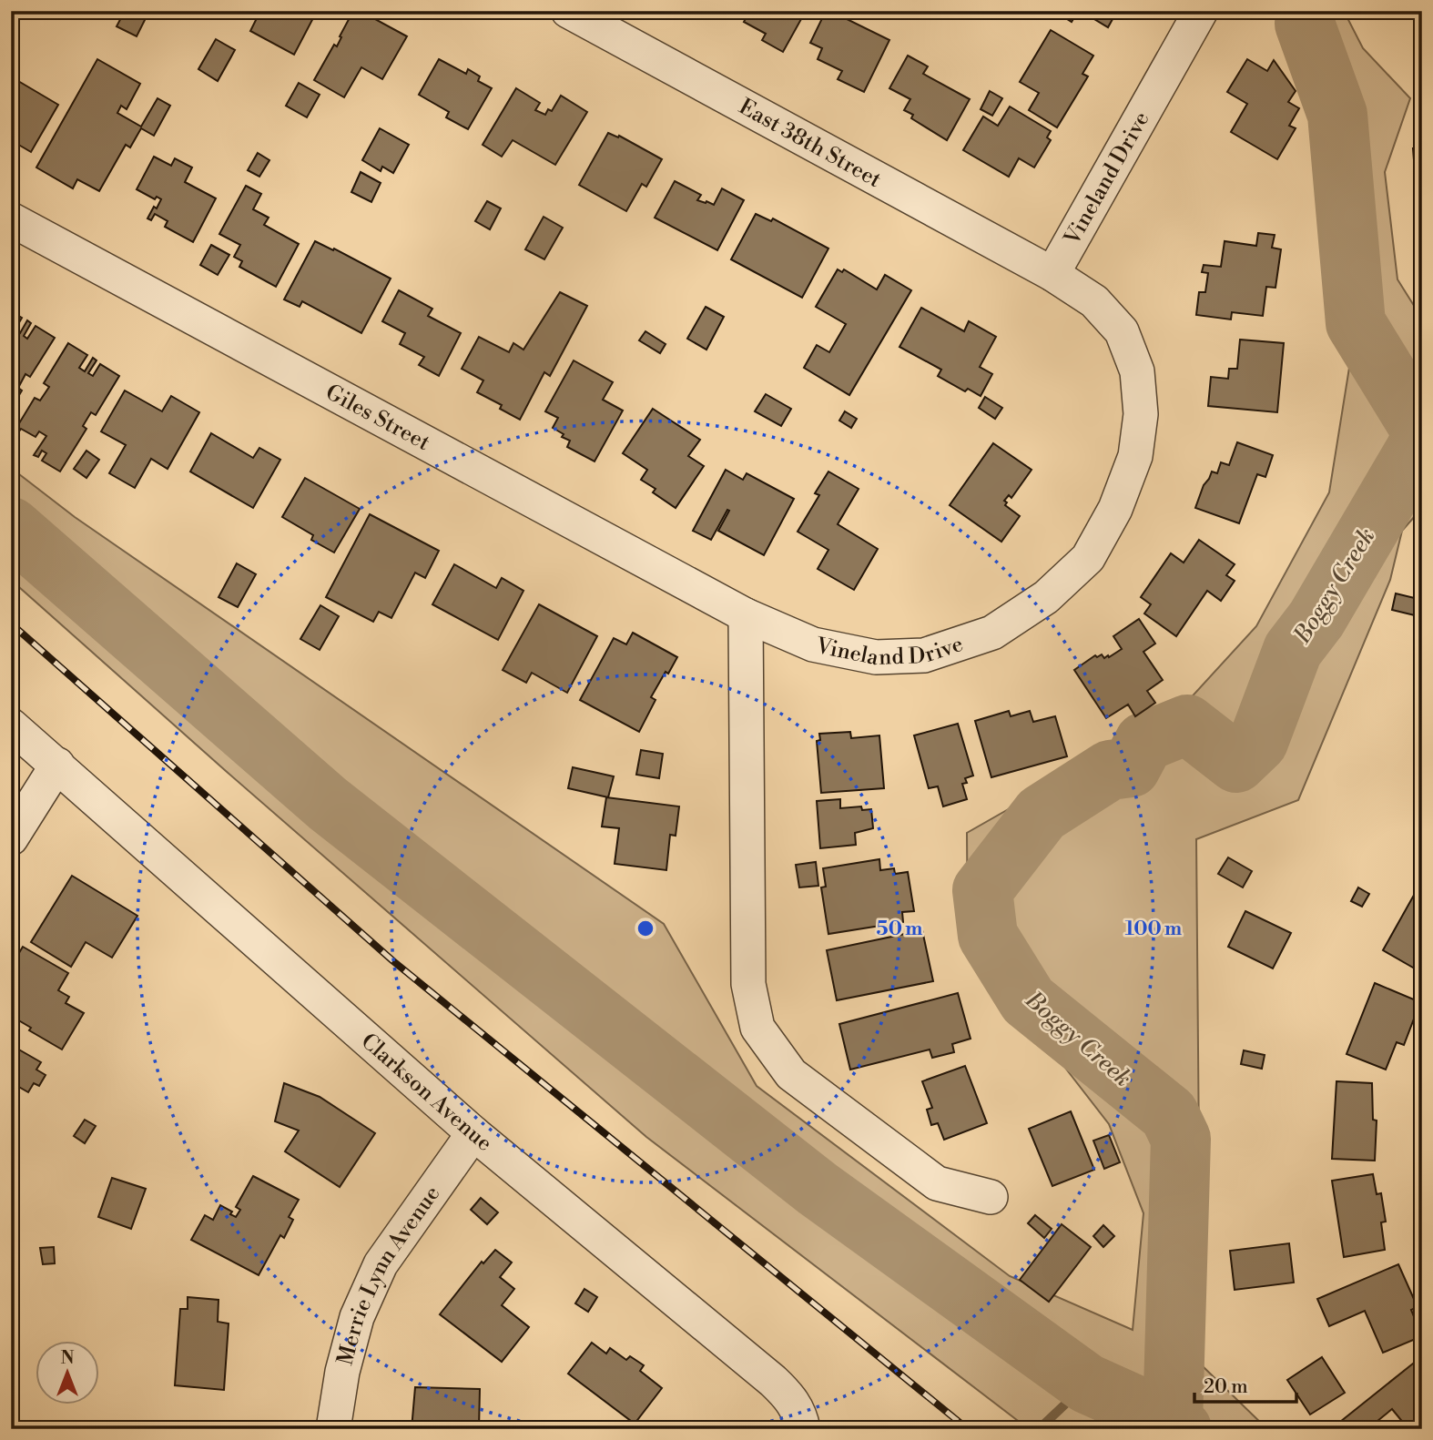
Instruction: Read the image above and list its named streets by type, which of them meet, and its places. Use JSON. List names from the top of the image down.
{
  "streets": {
    "street": [
      "East 38th Street",
      "Vineland Drive",
      "Giles Street",
      "Clarkson Avenue",
      "Merrie Lynn Avenue"
    ]
  },
  "crossings": [
    ["East 38th Street", "Vineland Drive"],
    ["Vineland Drive", "Giles Street"],
    ["Clarkson Avenue", "Merrie Lynn Avenue"]
  ],
  "water": ["Boggy Creek"],
  "scale_bar": "20 m",
  "north": "top",
  "rings": ["50 m", "100 m"]
}
